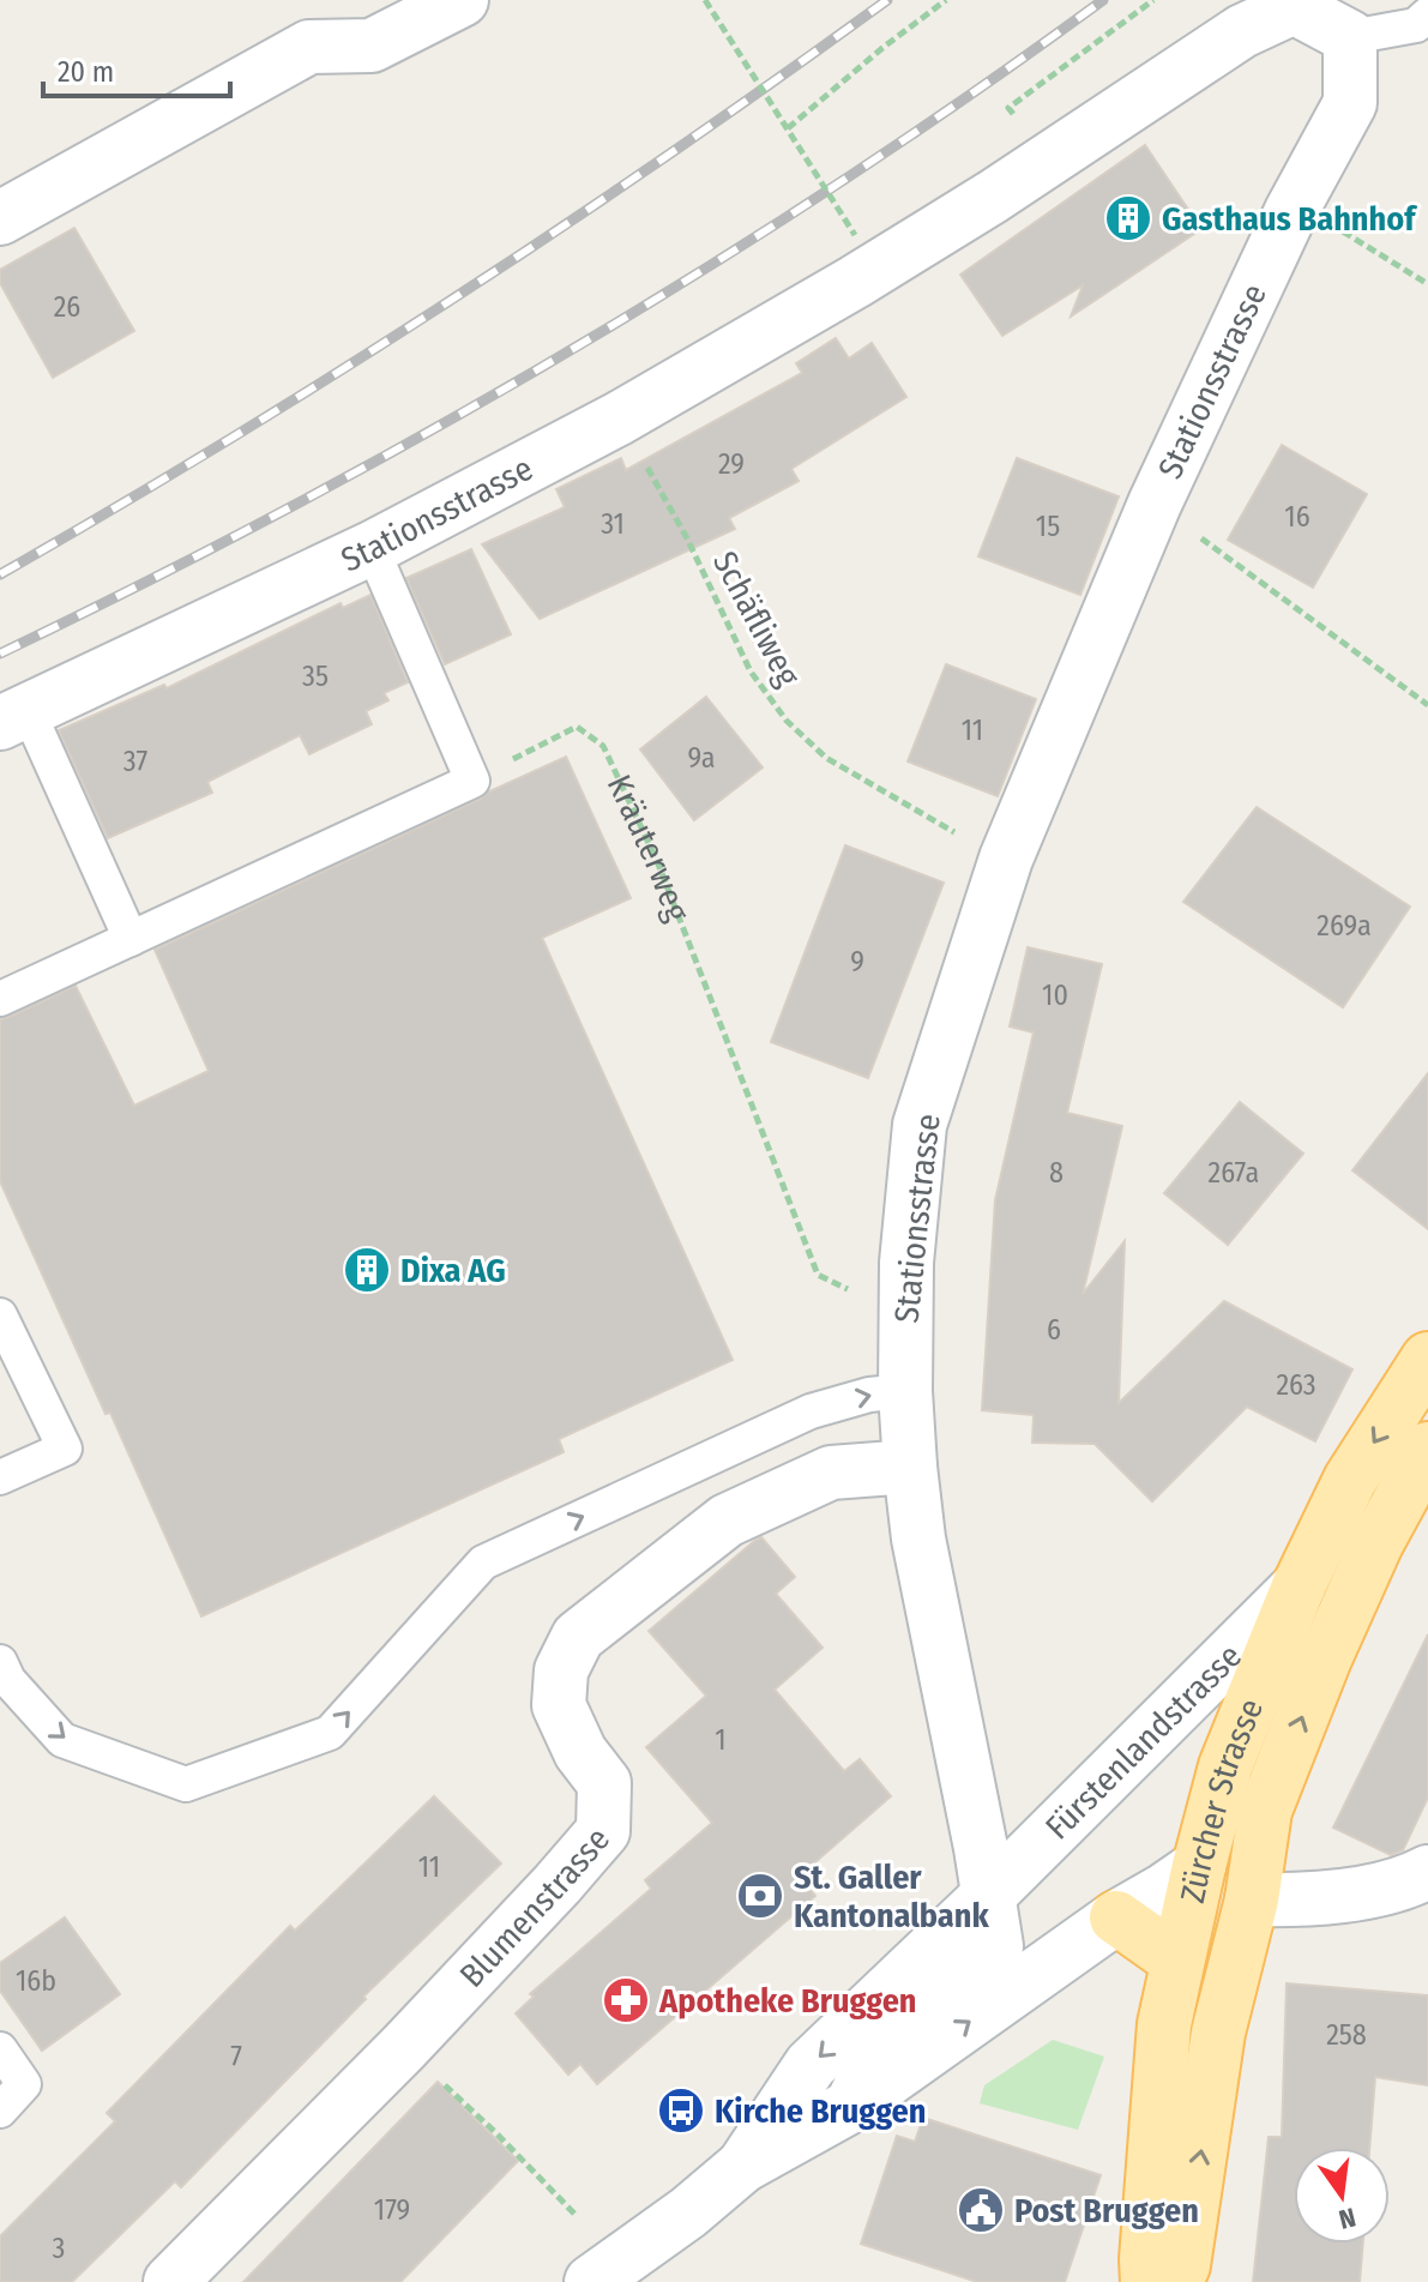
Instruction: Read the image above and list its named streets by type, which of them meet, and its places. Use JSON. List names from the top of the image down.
{
  "streets": {
    "main road": ["Zürcher Strasse"],
    "street": ["Stationsstrasse", "Fürstenlandstrasse", "Blumenstrasse"],
    "path": ["Schäfliweg", "Kräuterweg"]
  },
  "crossings": [
    ["Stationsstrasse", "Fürstenlandstrasse"],
    ["Stationsstrasse", "Blumenstrasse"],
    ["Fürstenlandstrasse", "Zürcher Strasse"]
  ],
  "places": {
    "building": ["Gasthaus Bahnhof", "Dixa AG"],
    "bank": ["St. Galler Kantonalbank"],
    "pharmacy": ["Apotheke Bruggen"],
    "bus stop": ["Kirche Bruggen"],
    "public building": ["Post Bruggen"]
  },
  "house_numbers": [
    "26",
    "29",
    "16",
    "31",
    "15",
    "35",
    "11",
    "9a",
    "37",
    "269a",
    "9",
    "10",
    "8",
    "267a",
    "6",
    "263",
    "1",
    "11",
    "16b",
    "258",
    "7",
    "179",
    "3"
  ],
  "scale_bar": "20 m",
  "north": "bottom"
}
